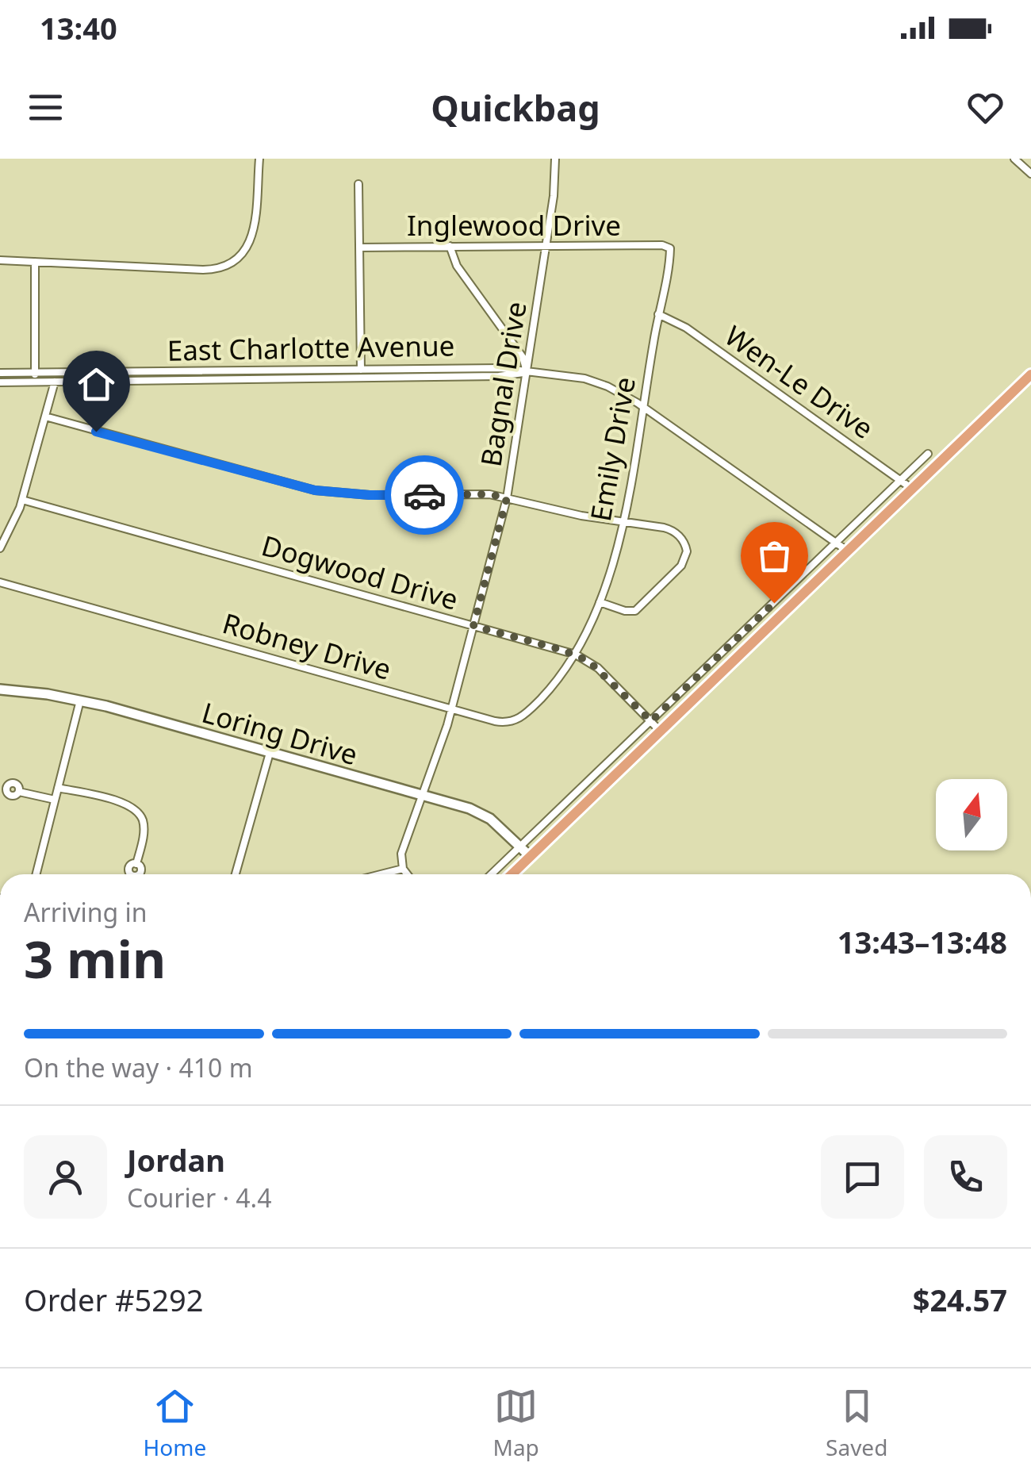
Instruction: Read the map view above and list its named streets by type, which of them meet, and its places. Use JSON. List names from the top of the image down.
{
  "streets": {
    "street": [
      "Inglewood Drive",
      "East Charlotte Avenue",
      "Wen-Le Drive",
      "Bagnal Drive",
      "Emily Drive",
      "Dogwood Drive",
      "Robney Drive",
      "Loring Drive"
    ]
  },
  "crossings": [
    ["Inglewood Drive", "Bagnal Drive"],
    ["Inglewood Drive", "Emily Drive"],
    ["East Charlotte Avenue", "Bagnal Drive"],
    ["East Charlotte Avenue", "Emily Drive"],
    ["Wen-Le Drive", "Emily Drive"],
    ["Bagnal Drive", "Dogwood Drive"],
    ["Bagnal Drive", "Robney Drive"],
    ["Bagnal Drive", "Loring Drive"],
    ["Emily Drive", "Dogwood Drive"],
    ["Emily Drive", "Robney Drive"],
    ["Dogwood Drive", "Robney Drive"]
  ],
  "north": "top",
  "page": {
    "status": "13:40",
    "header": "Quickbag",
    "heading": ["3 min", "Arriving in", "13:43–13:48"],
    "panel": [
      "Jordan",
      "Courier · 4.4",
      "Order #5292",
      "$24.57"
    ],
    "bar": "On the way · 410 m",
    "tabs": ["Home", "Map", "Saved"]
  }
}
